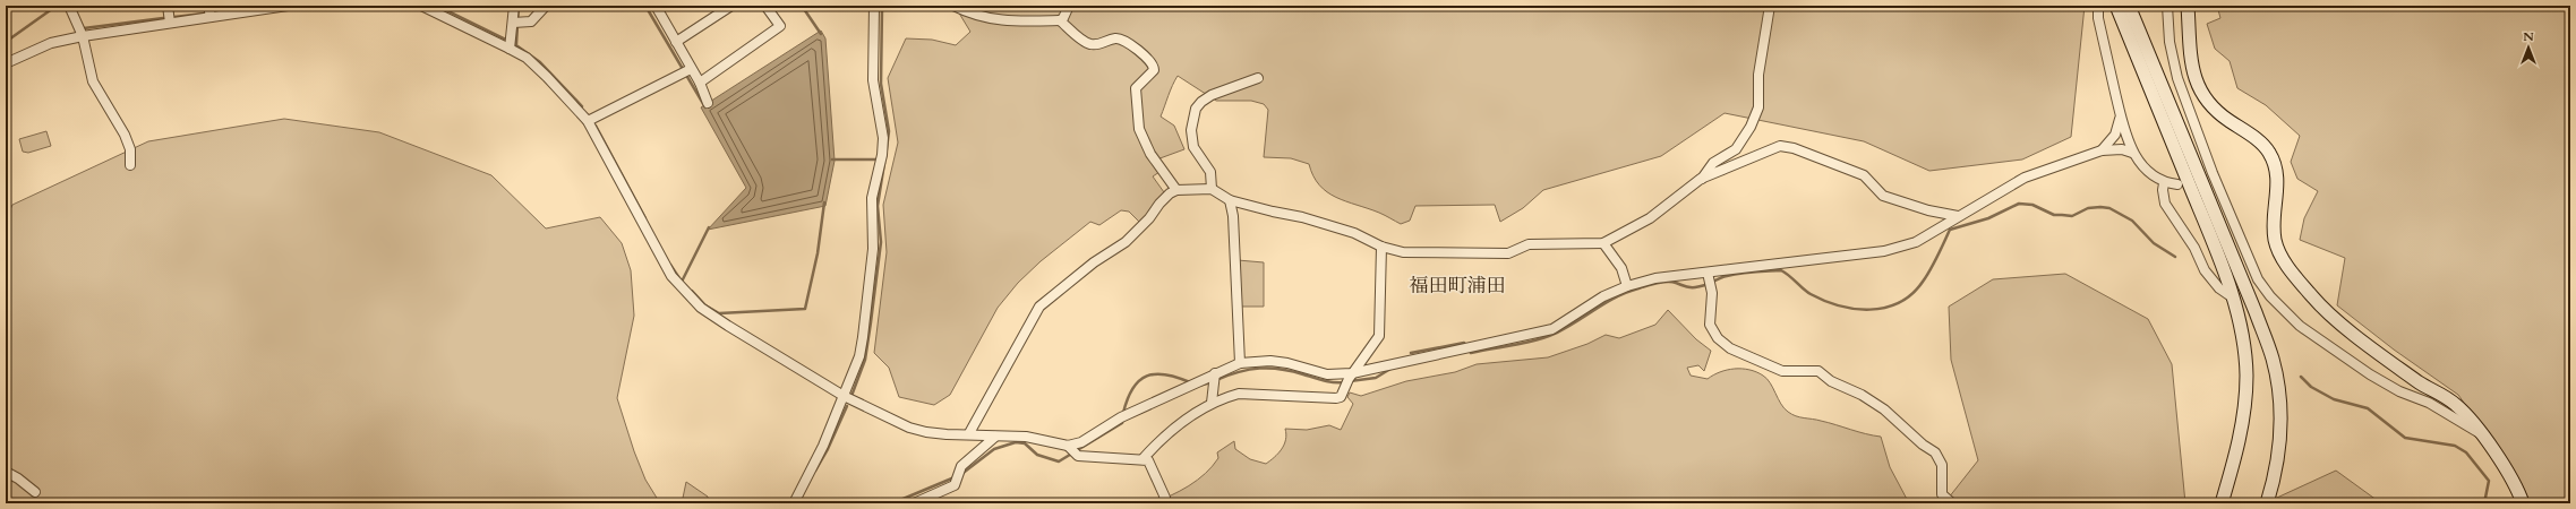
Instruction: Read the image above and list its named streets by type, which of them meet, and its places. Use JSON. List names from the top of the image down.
{
  "districts": ["福田町浦田"],
  "north": "top"
}
